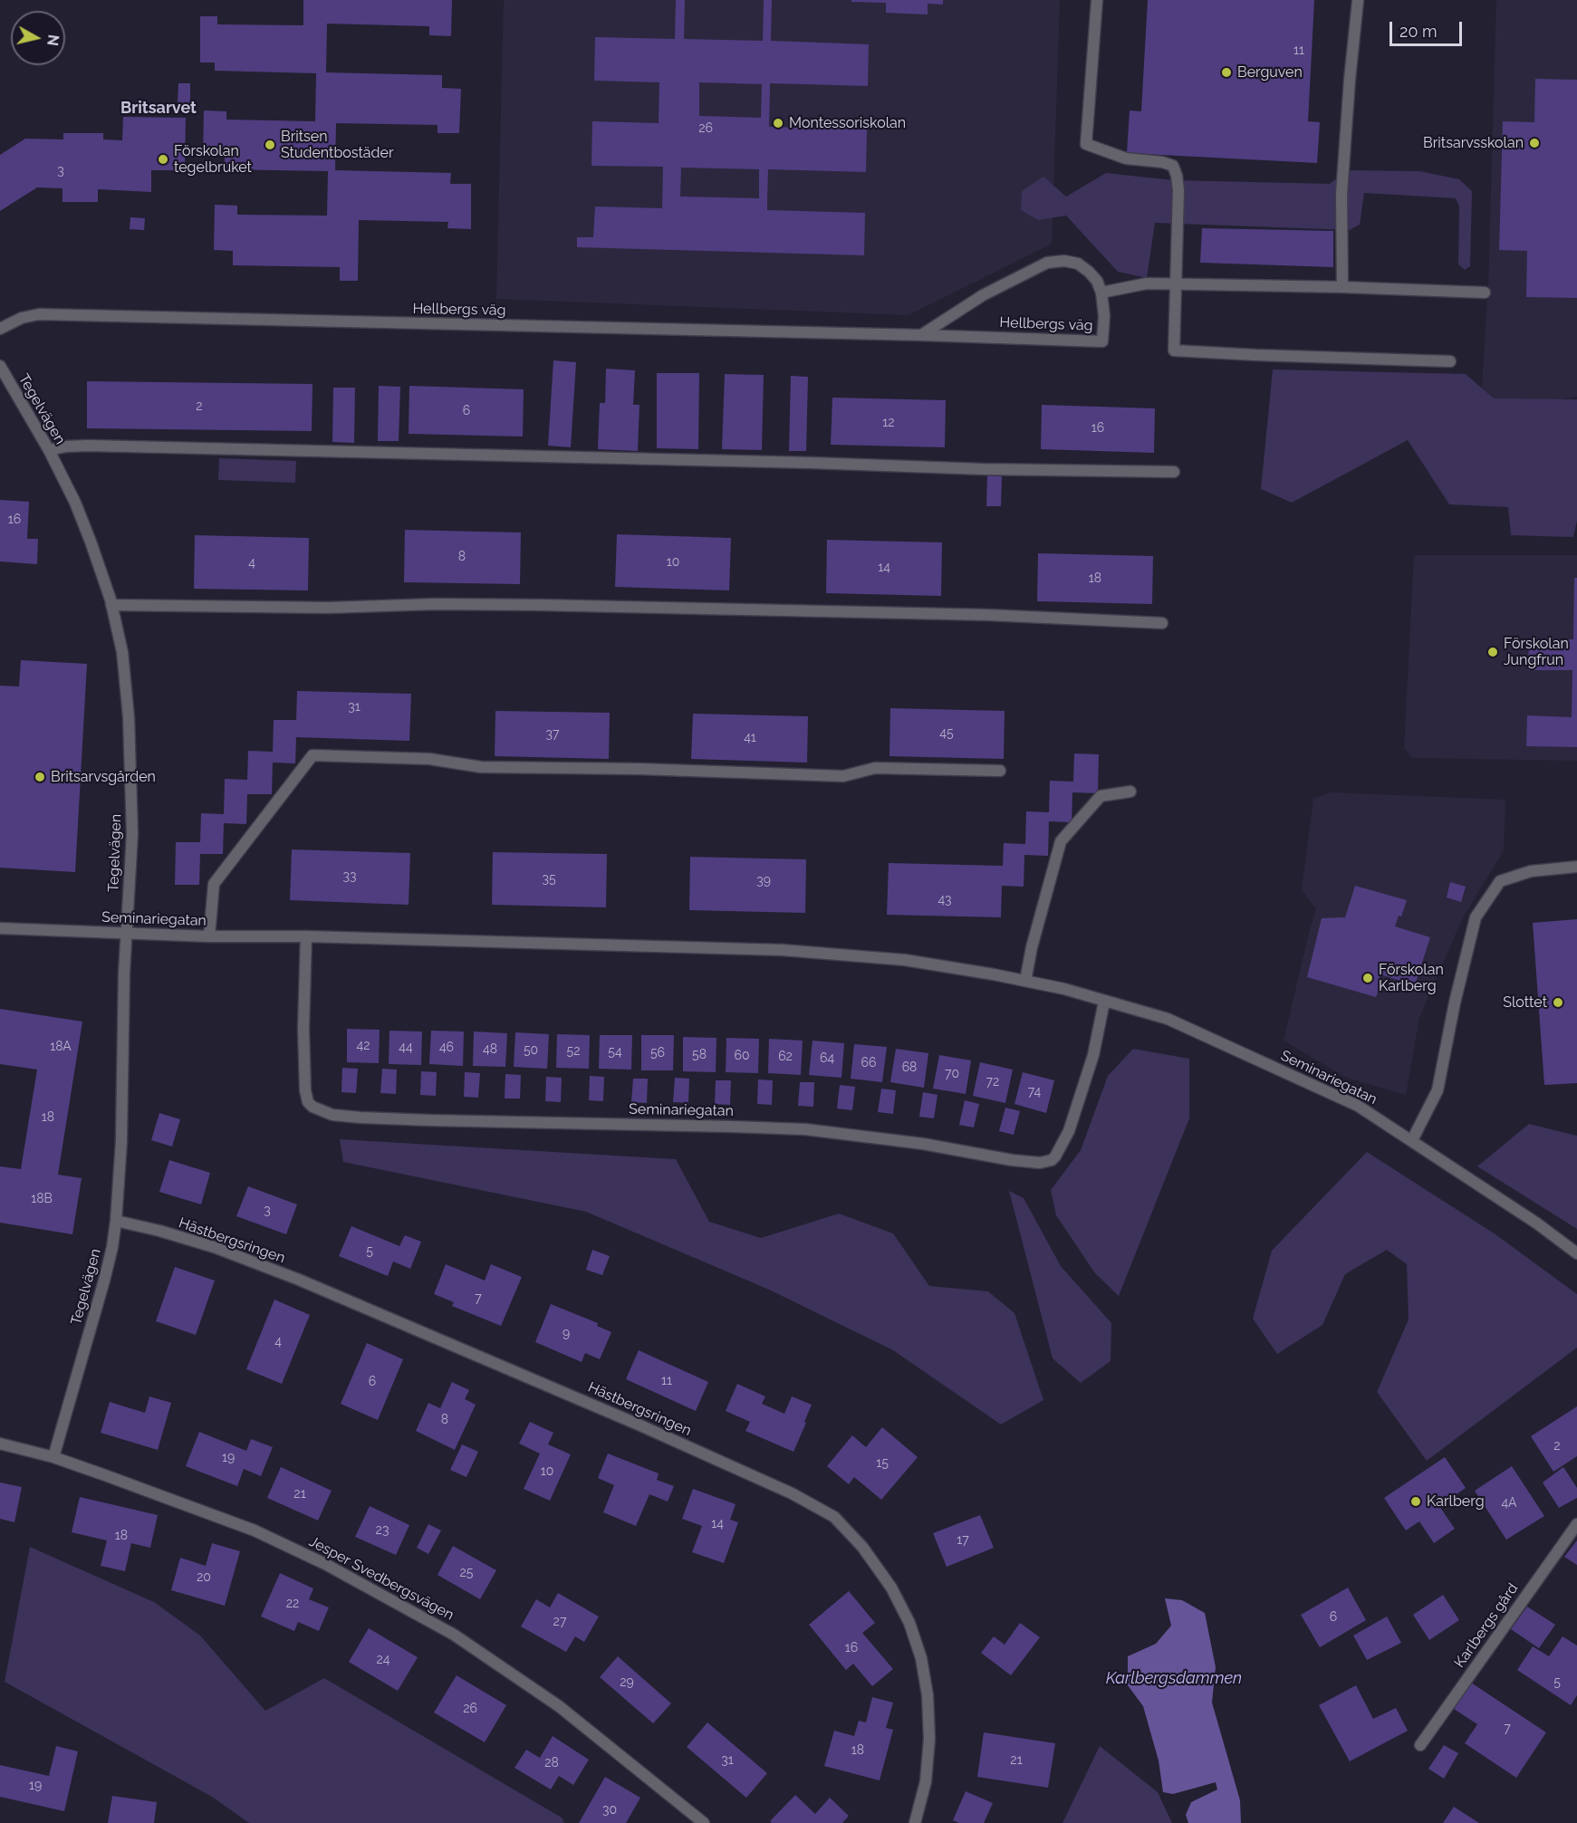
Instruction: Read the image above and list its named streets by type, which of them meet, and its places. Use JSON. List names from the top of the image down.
{
  "streets": {
    "street": [
      "Hellbergs väg",
      "Tegelvägen",
      "Seminariegatan",
      "Hästbergsringen",
      "Jesper Svedbergsvägen",
      "Karlbergs gård"
    ]
  },
  "crossings": [
    ["Tegelvägen", "Seminariegatan"],
    ["Tegelvägen", "Hästbergsringen"],
    ["Tegelvägen", "Jesper Svedbergsvägen"]
  ],
  "districts": ["Britsarvet"],
  "water": ["Karlbergsdammen"],
  "places": [
    "Berguven",
    "Montessoriskolan",
    "Britsarvsskolan",
    "Britsen Studentbostäder",
    "Förskolan tegelbruket",
    "Förskolan Jungfrun",
    "Britsarvsgården",
    "Förskolan Karlberg",
    "Slottet",
    "Karlberg"
  ],
  "house_numbers": [
    "11",
    "26",
    "3",
    "2",
    "6",
    "12",
    "16",
    "16",
    "8",
    "10",
    "4",
    "14",
    "18",
    "31",
    "45",
    "37",
    "41",
    "33",
    "35",
    "39",
    "43",
    "42",
    "18A",
    "44",
    "46",
    "48",
    "50",
    "52",
    "54",
    "56",
    "58",
    "60",
    "62",
    "64",
    "66",
    "68",
    "70",
    "72",
    "74",
    "18",
    "18B",
    "3",
    "5",
    "7",
    "9",
    "4",
    "11",
    "6",
    "8",
    "2",
    "19",
    "15",
    "10",
    "21",
    "4A",
    "14",
    "23",
    "18",
    "17",
    "25",
    "20",
    "22",
    "6",
    "27",
    "16",
    "24",
    "29",
    "5",
    "26",
    "7",
    "18",
    "31",
    "21",
    "28",
    "19",
    "30"
  ],
  "scale_bar": "20 m",
  "north": "right"
}
